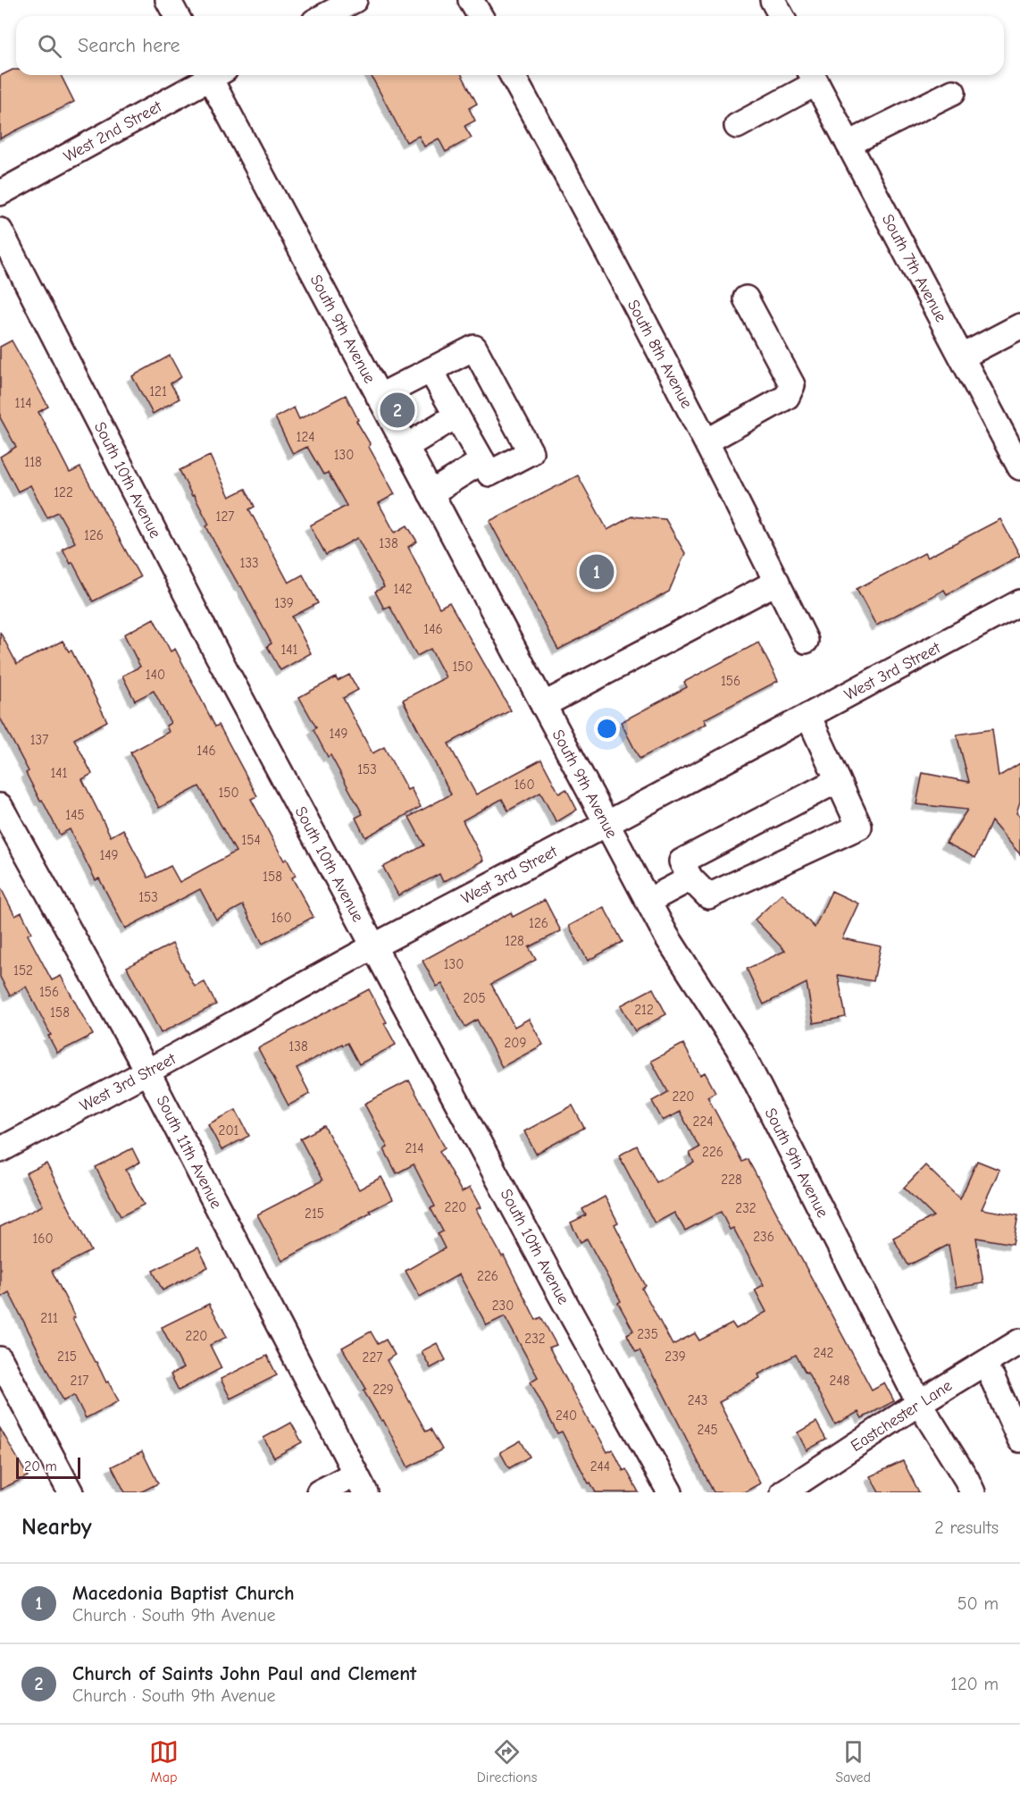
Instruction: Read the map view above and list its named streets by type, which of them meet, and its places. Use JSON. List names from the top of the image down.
{
  "streets": {
    "street": [
      "West 2nd Street",
      "South 7th Avenue",
      "South 9th Avenue",
      "South 8th Avenue",
      "South 10th Avenue",
      "West 3rd Street",
      "South 11th Avenue",
      "Eastchester Lane"
    ]
  },
  "crossings": [
    ["South 9th Avenue", "West 3rd Street"],
    ["South 9th Avenue", "Eastchester Lane"],
    ["South 10th Avenue", "West 3rd Street"],
    ["West 3rd Street", "South 11th Avenue"]
  ],
  "house_numbers": [
    "121",
    "114",
    "124",
    "130",
    "118",
    "122",
    "127",
    "126",
    "138",
    "133",
    "142",
    "139",
    "146",
    "141",
    "150",
    "140",
    "156",
    "149",
    "137",
    "146",
    "153",
    "141",
    "160",
    "150",
    "145",
    "154",
    "149",
    "158",
    "153",
    "160",
    "126",
    "128",
    "130",
    "152",
    "156",
    "205",
    "212",
    "158",
    "209",
    "138",
    "220",
    "224",
    "201",
    "214",
    "226",
    "228",
    "220",
    "232",
    "215",
    "236",
    "160",
    "226",
    "230",
    "211",
    "235",
    "220",
    "232",
    "242",
    "215",
    "239",
    "227",
    "217",
    "248",
    "229",
    "243",
    "240",
    "245",
    "244"
  ],
  "scale_bar": "20 m",
  "page": {
    "search": "Search here",
    "pins": ["2", "1"],
    "scale": "20 m",
    "heading": ["Nearby", "2 results"],
    "list": [
      {
        "mark": "1",
        "name": "Macedonia Baptist Church",
        "note": "Church · South 9th Avenue",
        "value": "50 m"
      },
      {
        "mark": "2",
        "name": "Church of Saints John Paul and Clement",
        "note": "Church · South 9th Avenue",
        "value": "120 m"
      }
    ],
    "nav": ["Map", "Directions", "Saved"]
  }
}
